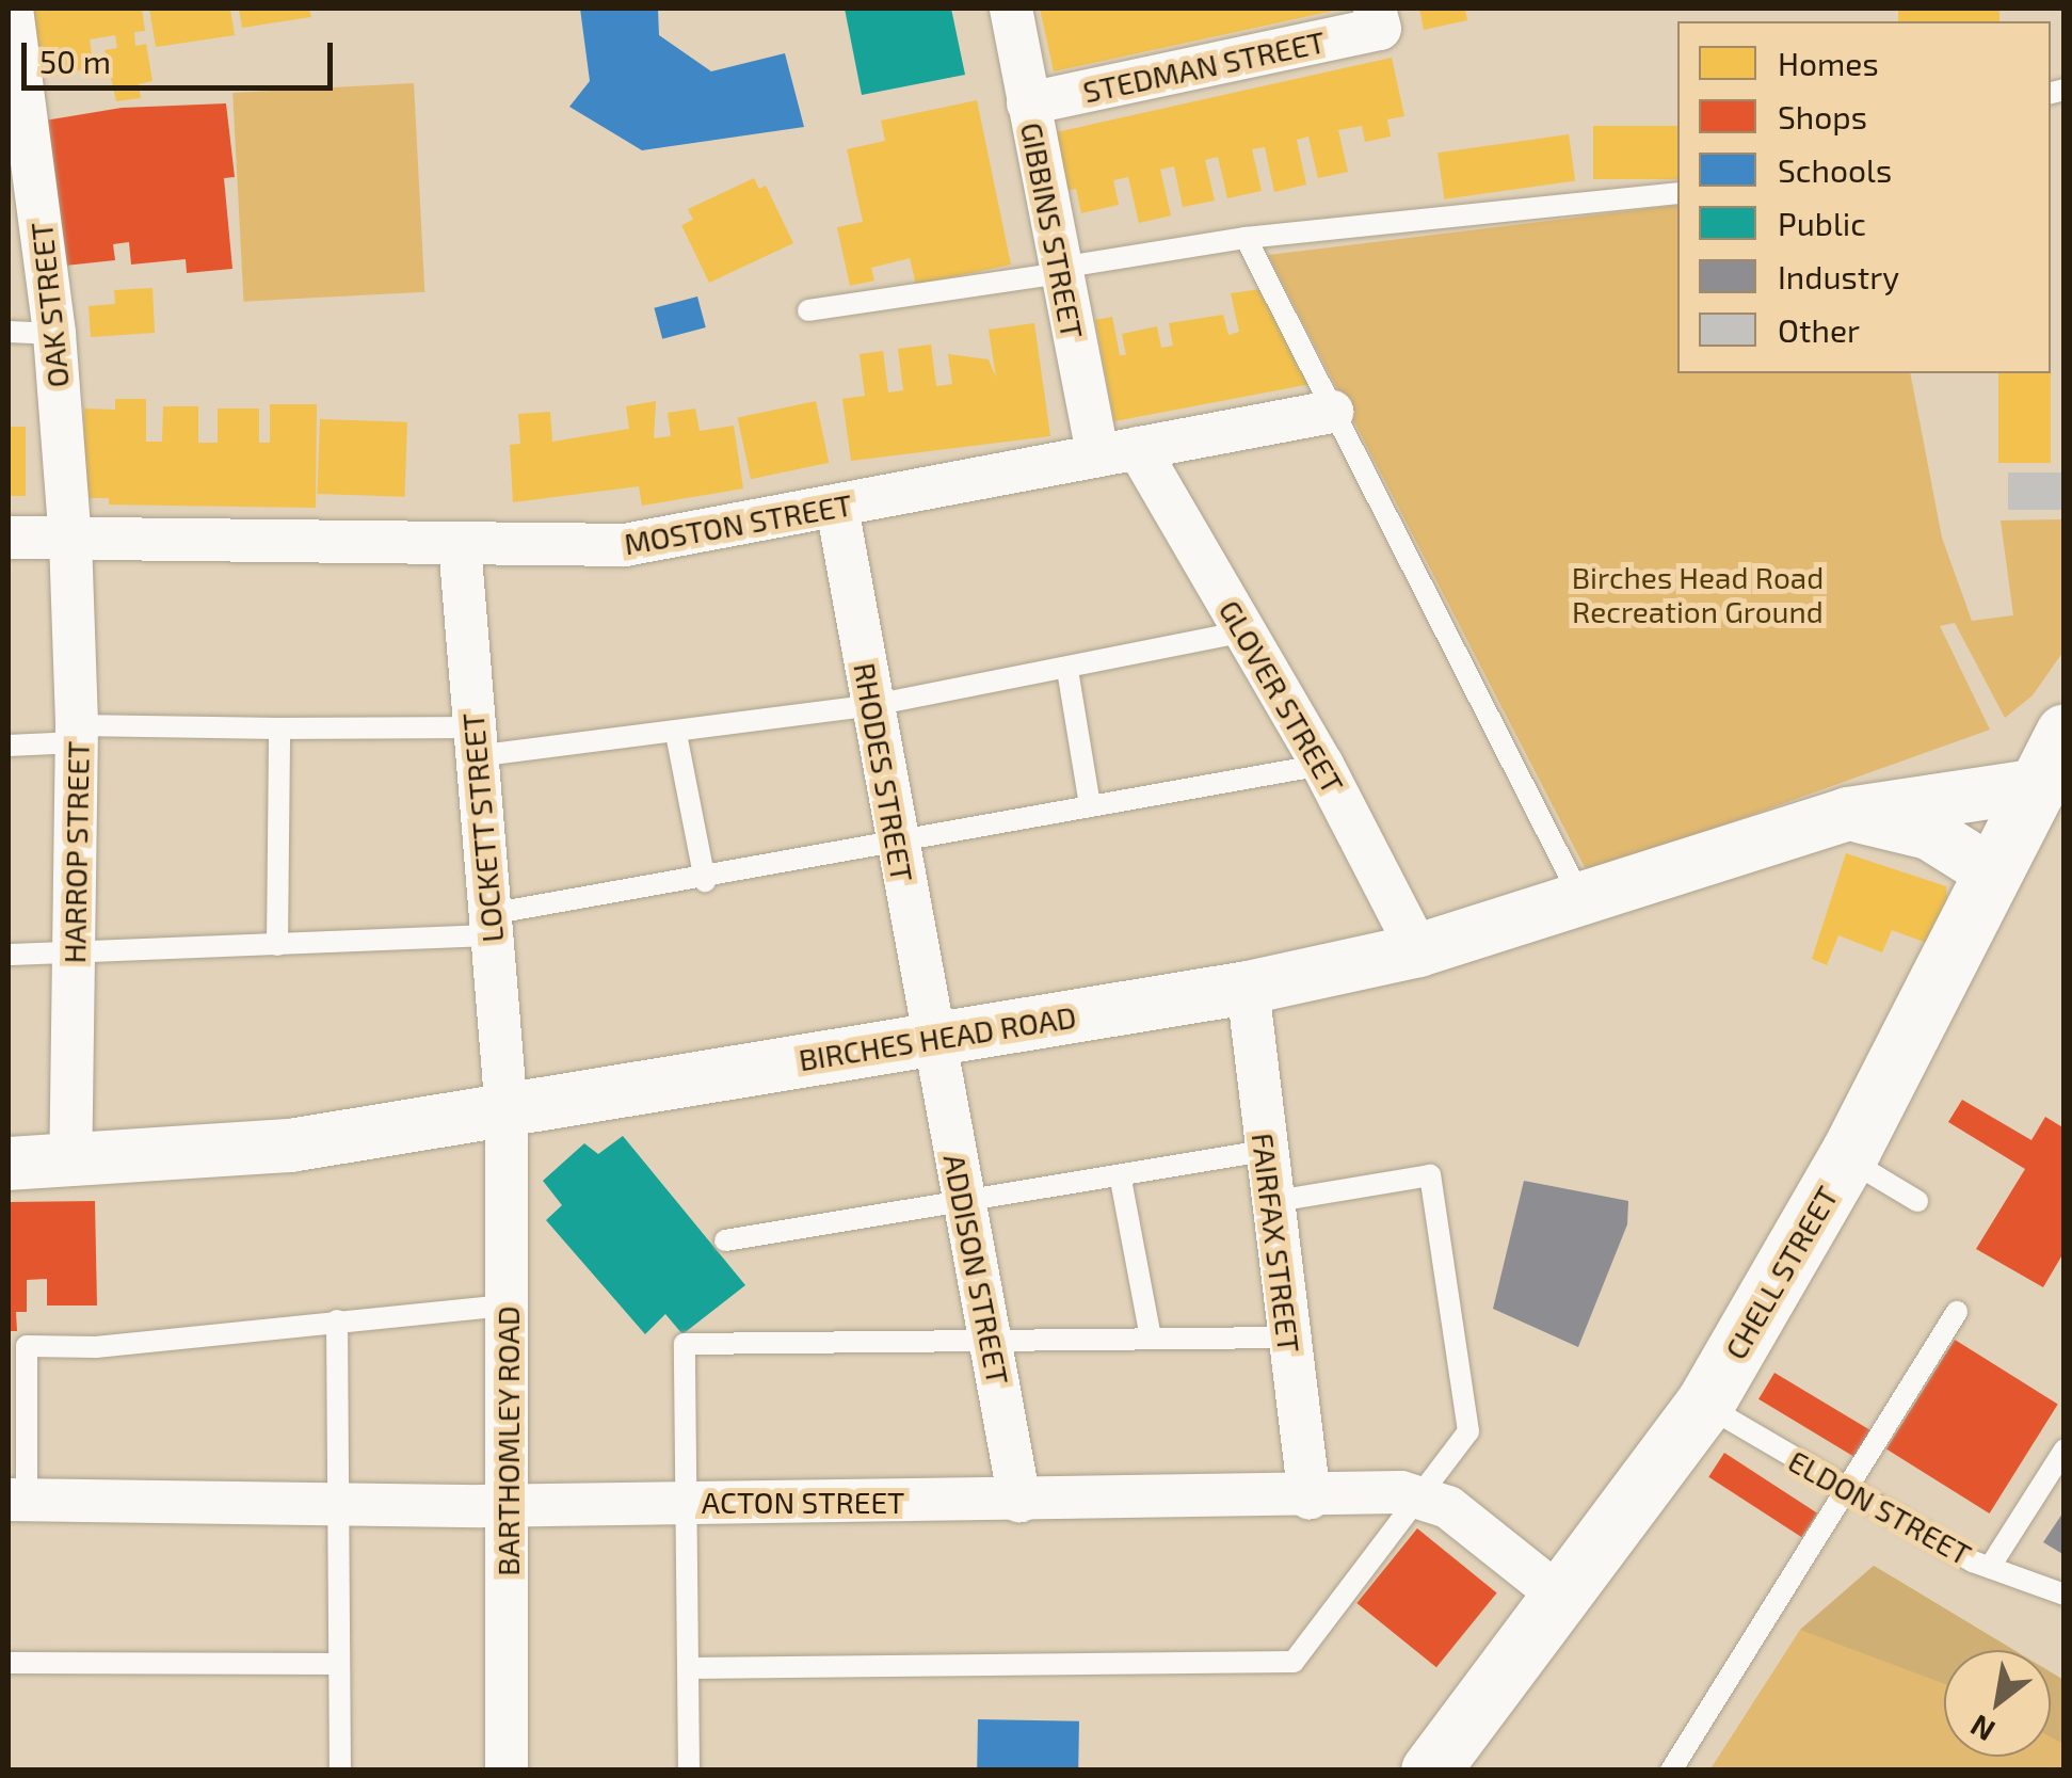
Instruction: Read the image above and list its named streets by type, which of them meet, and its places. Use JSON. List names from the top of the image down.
{
  "streets": {
    "main road": ["CHELL STREET"],
    "street": [
      "STEDMAN STREET",
      "GIBBINS STREET",
      "OAK STREET",
      "MOSTON STREET",
      "GLOVER STREET",
      "RHODES STREET",
      "LOCKETT STREET",
      "HARROP STREET",
      "BIRCHES HEAD ROAD",
      "FAIRFAX STREET",
      "ADDISON STREET",
      "BARTHOMLEY ROAD",
      "ACTON STREET"
    ],
    "lane": ["ELDON STREET"]
  },
  "crossings": [
    ["STEDMAN STREET", "GIBBINS STREET"],
    ["GIBBINS STREET", "MOSTON STREET"],
    ["GIBBINS STREET", "GLOVER STREET"],
    ["OAK STREET", "MOSTON STREET"],
    ["OAK STREET", "HARROP STREET"],
    ["MOSTON STREET", "GLOVER STREET"],
    ["MOSTON STREET", "RHODES STREET"],
    ["MOSTON STREET", "LOCKETT STREET"],
    ["MOSTON STREET", "HARROP STREET"],
    ["GLOVER STREET", "BIRCHES HEAD ROAD"],
    ["RHODES STREET", "BIRCHES HEAD ROAD"],
    ["RHODES STREET", "ADDISON STREET"],
    ["LOCKETT STREET", "BIRCHES HEAD ROAD"],
    ["LOCKETT STREET", "BARTHOMLEY ROAD"],
    ["HARROP STREET", "BIRCHES HEAD ROAD"],
    ["BIRCHES HEAD ROAD", "FAIRFAX STREET"],
    ["BIRCHES HEAD ROAD", "ADDISON STREET"],
    ["BIRCHES HEAD ROAD", "CHELL STREET"],
    ["BIRCHES HEAD ROAD", "BARTHOMLEY ROAD"],
    ["FAIRFAX STREET", "ACTON STREET"],
    ["ADDISON STREET", "ACTON STREET"],
    ["CHELL STREET", "ELDON STREET"],
    ["BARTHOMLEY ROAD", "ACTON STREET"]
  ],
  "parks": ["Birches Head Road Recreation Ground"],
  "legend": [
    "Homes",
    "Shops",
    "Schools",
    "Public",
    "Industry",
    "Other"
  ],
  "scale_bar": "50 m",
  "north": "bottom left"
}
